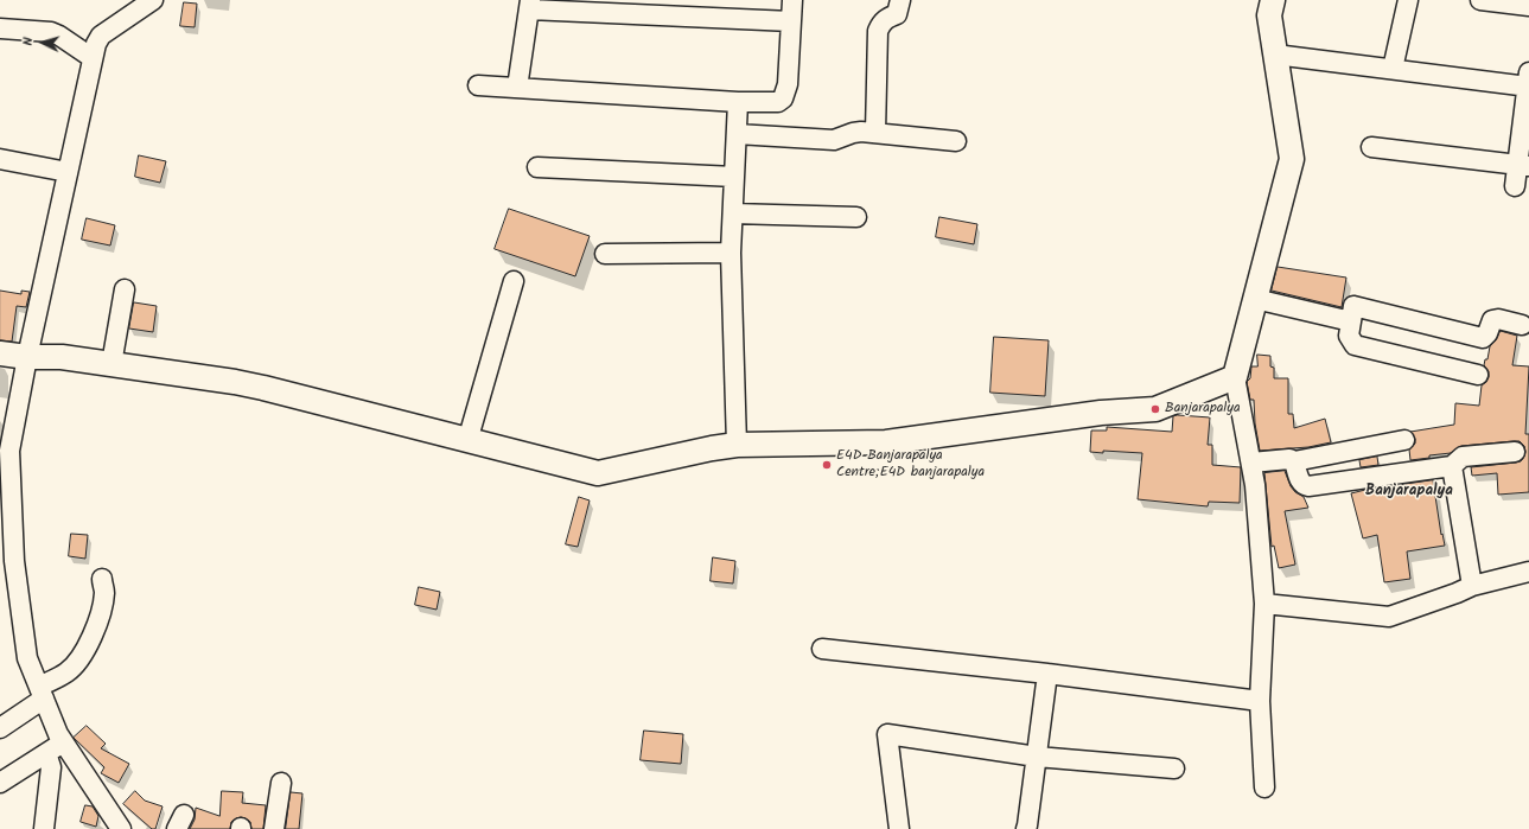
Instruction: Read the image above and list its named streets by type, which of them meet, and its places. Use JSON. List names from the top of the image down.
{
  "districts": ["Banjarapalya"],
  "places": ["Banjarapalya", "E4D Banjarapalya Centre;E4D banjarapalya"],
  "north": "left"
}
